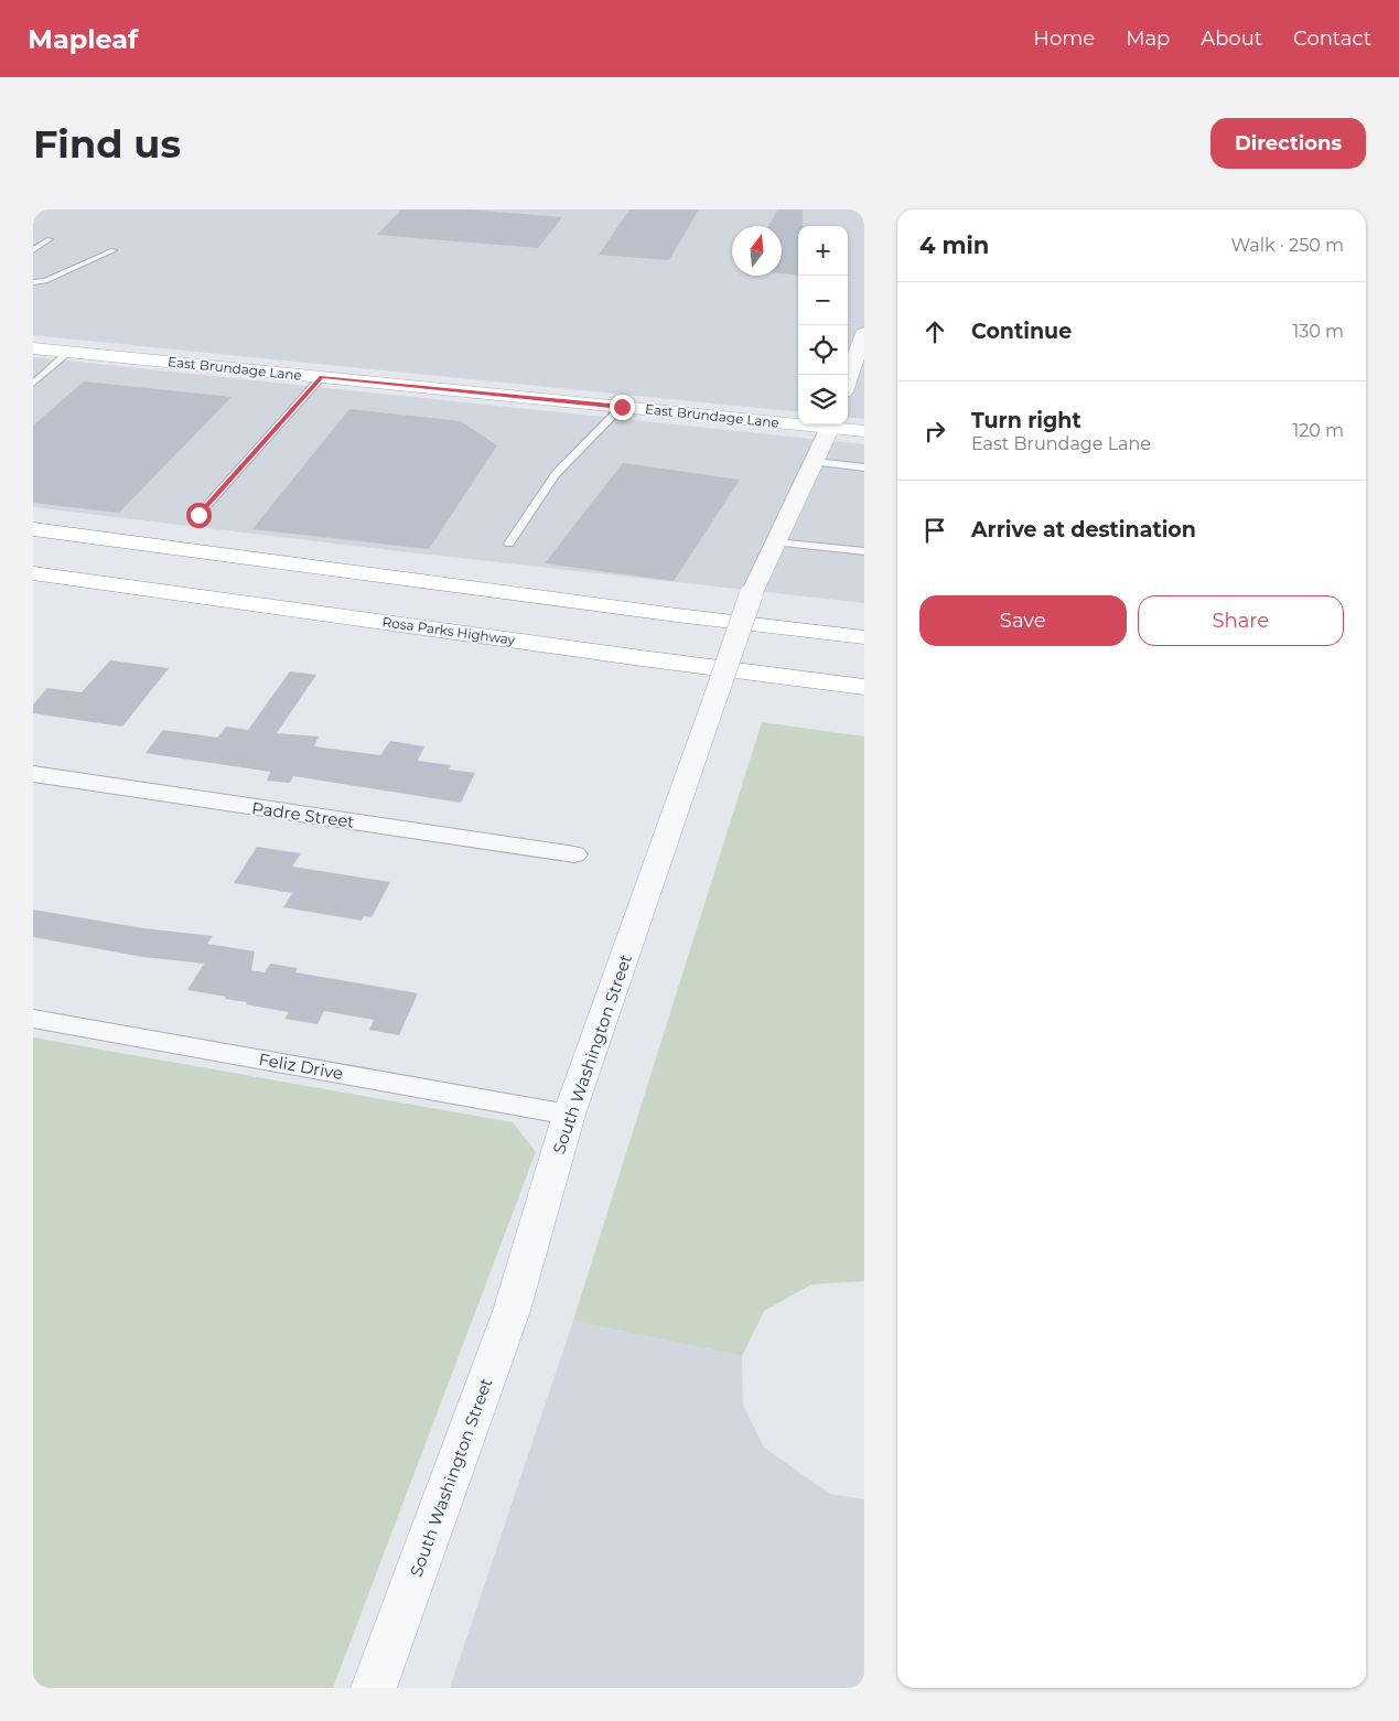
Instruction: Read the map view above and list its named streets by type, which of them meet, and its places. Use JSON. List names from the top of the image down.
{
  "streets": {
    "main road": ["East Brundage Lane", "Rosa Parks Highway"],
    "street": ["Padre Street", "South Washington Street", "Feliz Drive"]
  },
  "crossings": [
    ["East Brundage Lane", "South Washington Street"],
    ["South Washington Street", "Feliz Drive"]
  ],
  "north": "top",
  "page": {
    "header": "Mapleaf",
    "nav": [
      "Home",
      "Map",
      "About",
      "Contact"
    ],
    "buttons": [
      "Directions",
      ["Save", "Share"]
    ],
    "title": "Find us",
    "heading": ["4 min", "Walk · 250 m"],
    "map_buttons": ["+", "−"],
    "list": [
      ["Continue", "130 m"],
      ["Turn right", "East Brundage Lane", "120 m"],
      "Arrive at destination"
    ]
  }
}
